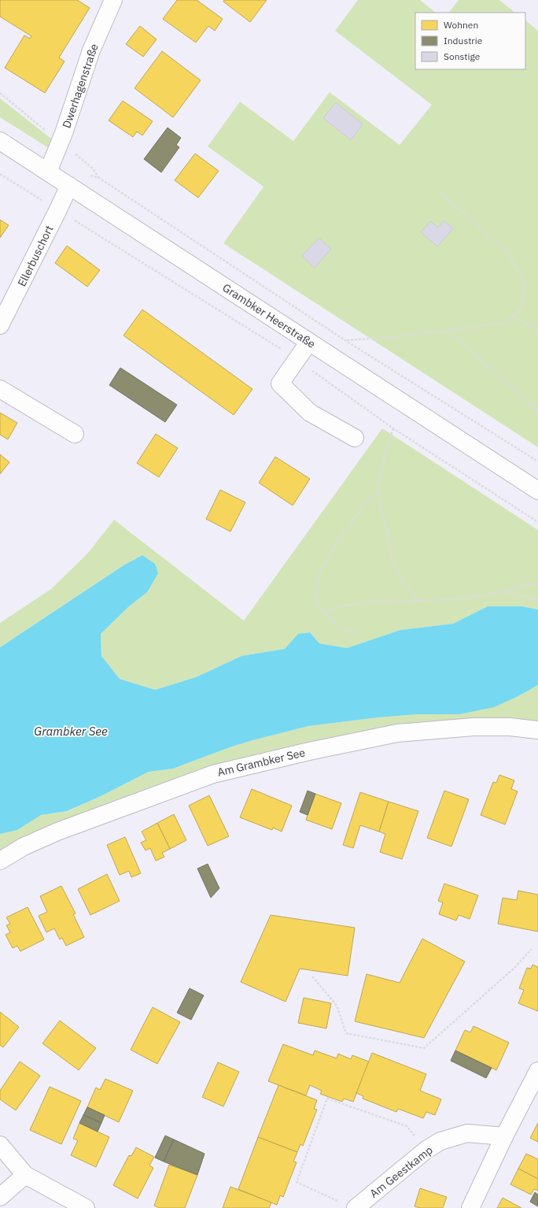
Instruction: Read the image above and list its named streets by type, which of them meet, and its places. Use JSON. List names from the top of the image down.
{
  "streets": {
    "street": [
      "Dwerhagenstraße",
      "Ellerbuschort",
      "Grambker Heerstraße",
      "Am Grambker See",
      "Am Geestkamp"
    ]
  },
  "crossings": [
    ["Dwerhagenstraße", "Grambker Heerstraße"],
    ["Ellerbuschort", "Grambker Heerstraße"]
  ],
  "water": ["Grambker See"],
  "legend": ["Wohnen", "Industrie", "Sonstige"]
}
